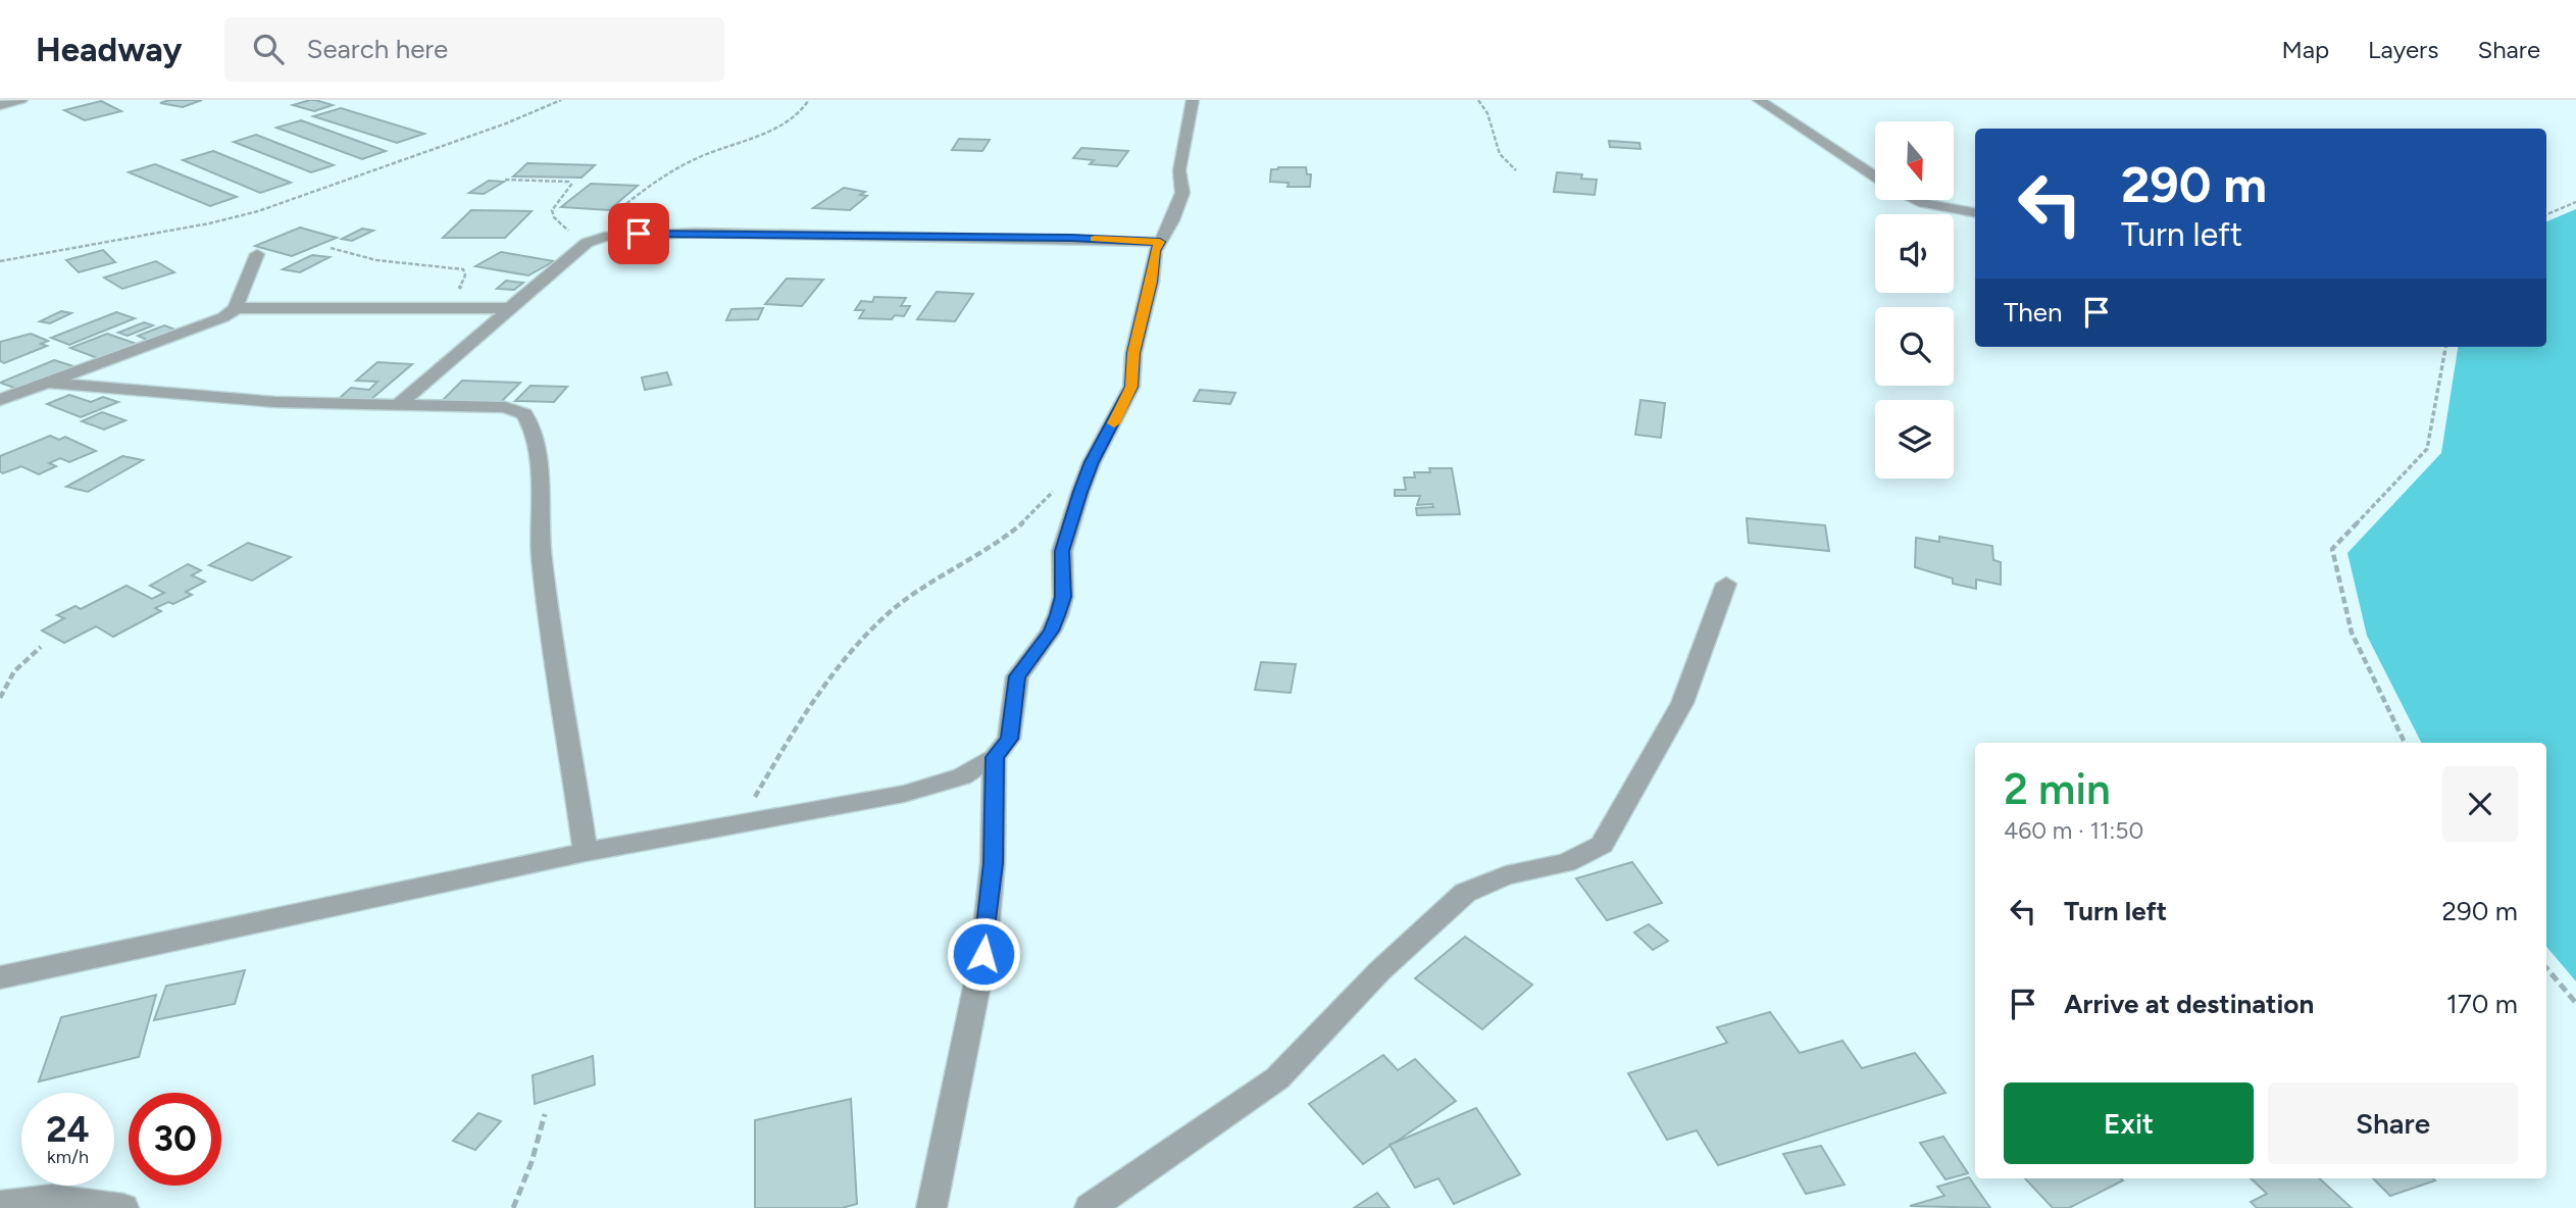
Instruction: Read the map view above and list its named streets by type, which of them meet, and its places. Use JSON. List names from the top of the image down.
{
  "north": "bottom",
  "page": {
    "header": "Headway",
    "search": "Search here",
    "nav": ["Map", "Layers", "Share"],
    "turn": ["290 m", "Turn left"],
    "then": "Then",
    "heading": ["2 min", "460 m · 11:50"],
    "list": [
      {
        "name": "Turn left",
        "value": "290 m"
      },
      {
        "name": "Arrive at destination",
        "value": "170 m"
      }
    ],
    "buttons": ["Exit", "Share"],
    "speed": "24 km/h",
    "limit": "30"
  }
}
